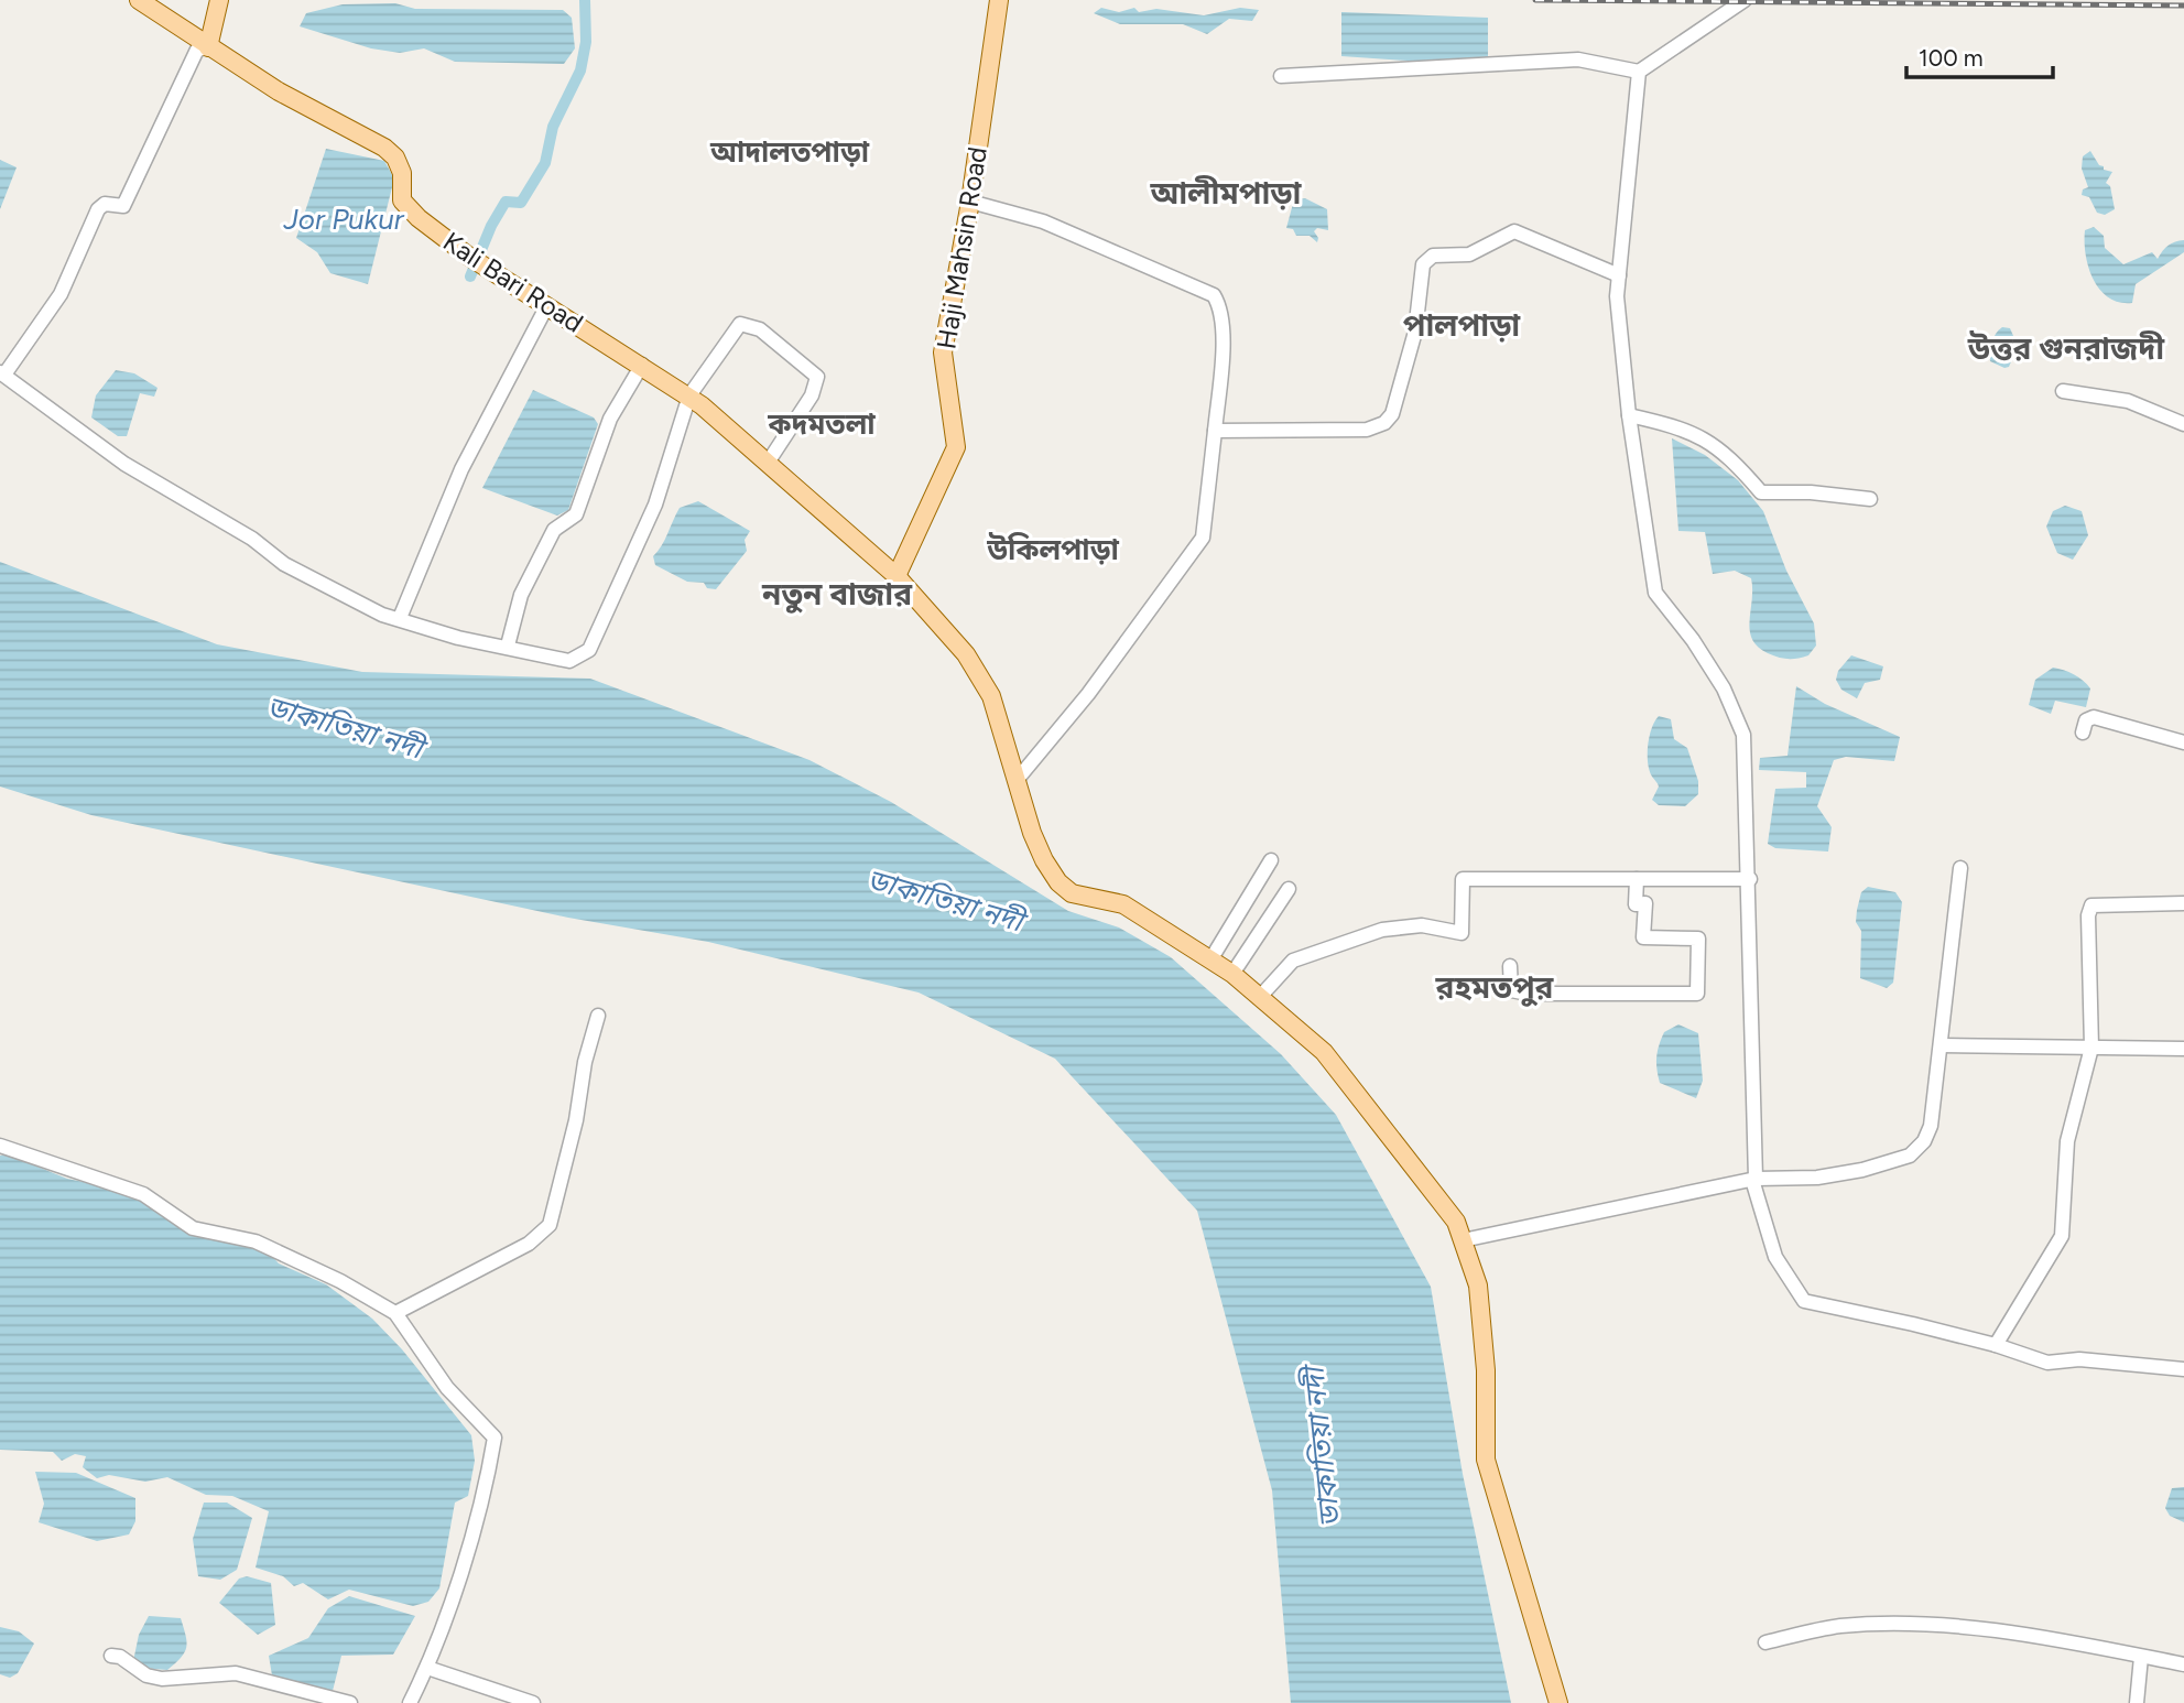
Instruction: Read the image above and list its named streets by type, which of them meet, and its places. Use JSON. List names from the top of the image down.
{
  "streets": {
    "main road": ["Haji Mahsin Road", "Kali Bari Road"]
  },
  "crossings": [
    ["Haji Mahsin Road", "Kali Bari Road"]
  ],
  "districts": [
    "আদালতপাড়া",
    "আলীমপাড়া",
    "পালপাড়া",
    "উত্তর গুনরাজদী",
    "কদমতলা",
    "উকিলপাড়া",
    "নতুন বাজার",
    "রহমতপুর"
  ],
  "water": ["Jor Pukur", "ডাকাতিয়া নদী"],
  "scale_bar": "100 m"
}
